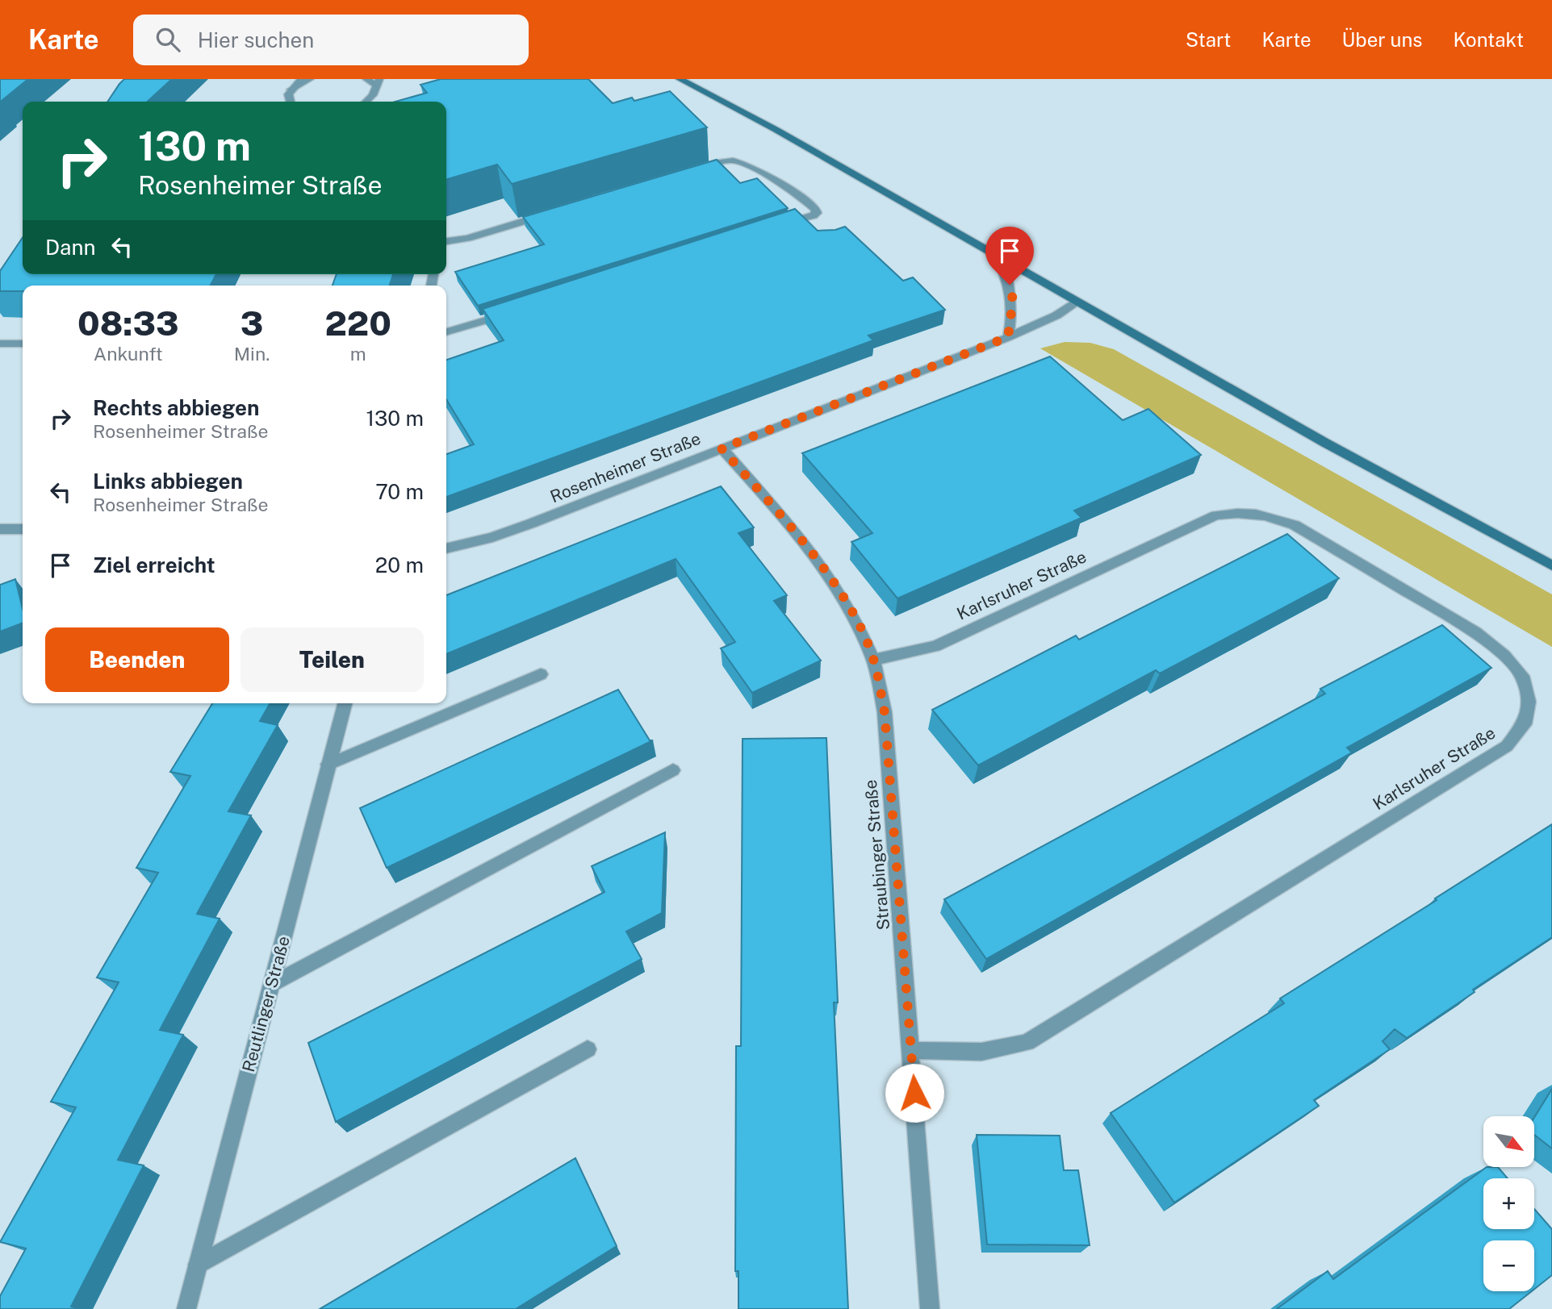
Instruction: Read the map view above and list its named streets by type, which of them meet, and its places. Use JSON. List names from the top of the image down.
{
  "streets": {
    "street": [
      "Rosenheimer Straße",
      "Karlsruher Straße",
      "Straubinger Straße",
      "Reutlinger Straße"
    ]
  },
  "crossings": [
    ["Rosenheimer Straße", "Straubinger Straße"],
    ["Karlsruher Straße", "Straubinger Straße"]
  ],
  "north": "bottom right",
  "page": {
    "header": "Karte",
    "search": "Hier suchen",
    "nav": [
      "Start",
      "Karte",
      "Über uns",
      "Kontakt"
    ],
    "turn": ["130 m", "Rosenheimer Straße"],
    "then": "Dann",
    "eta": [
      "08:33",
      "Ankunft",
      "3",
      "Min.",
      "220",
      "m"
    ],
    "list": [
      {
        "name": "Rechts abbiegen",
        "note": "Rosenheimer Straße",
        "value": "130 m"
      },
      {
        "name": "Links abbiegen",
        "note": "Rosenheimer Straße",
        "value": "70 m"
      },
      {
        "name": "Ziel erreicht",
        "value": "20 m"
      }
    ],
    "buttons": ["Beenden", "Teilen"],
    "map_buttons": ["+", "−"]
  }
}
